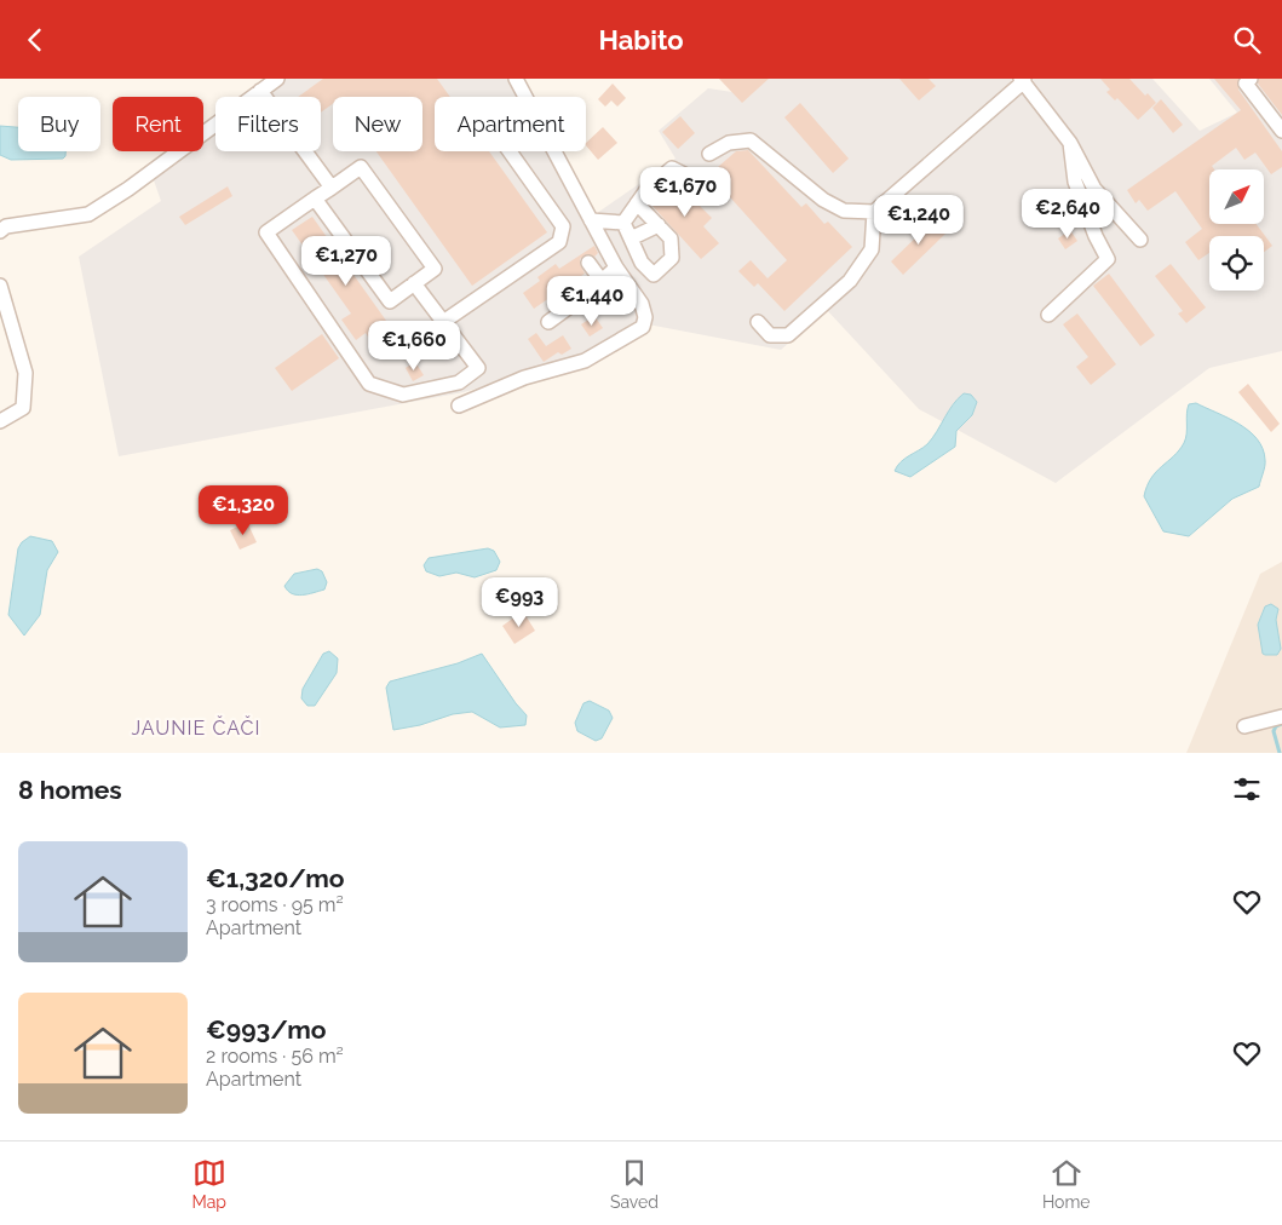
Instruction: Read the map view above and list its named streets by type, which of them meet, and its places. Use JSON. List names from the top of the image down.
{
  "districts": ["JAUNIE ČAČI"],
  "north": "top right",
  "page": {
    "header": "Habito",
    "chip": [
      "Buy",
      "Rent",
      "Filters",
      "New",
      "Apartment"
    ],
    "price": [
      "€1,670",
      "€2,640",
      "€1,240",
      "€1,270",
      "€1,440",
      "€1,660",
      "€1,320",
      "€993"
    ],
    "heading": "8 homes",
    "list": [
      {
        "name": "€1,320/mo",
        "note": "3 rooms · 95 m² · Apartment"
      },
      {
        "name": "€993/mo",
        "note": "2 rooms · 56 m² · Apartment"
      }
    ],
    "tabs": ["Map", "Saved", "Home"]
  }
}
